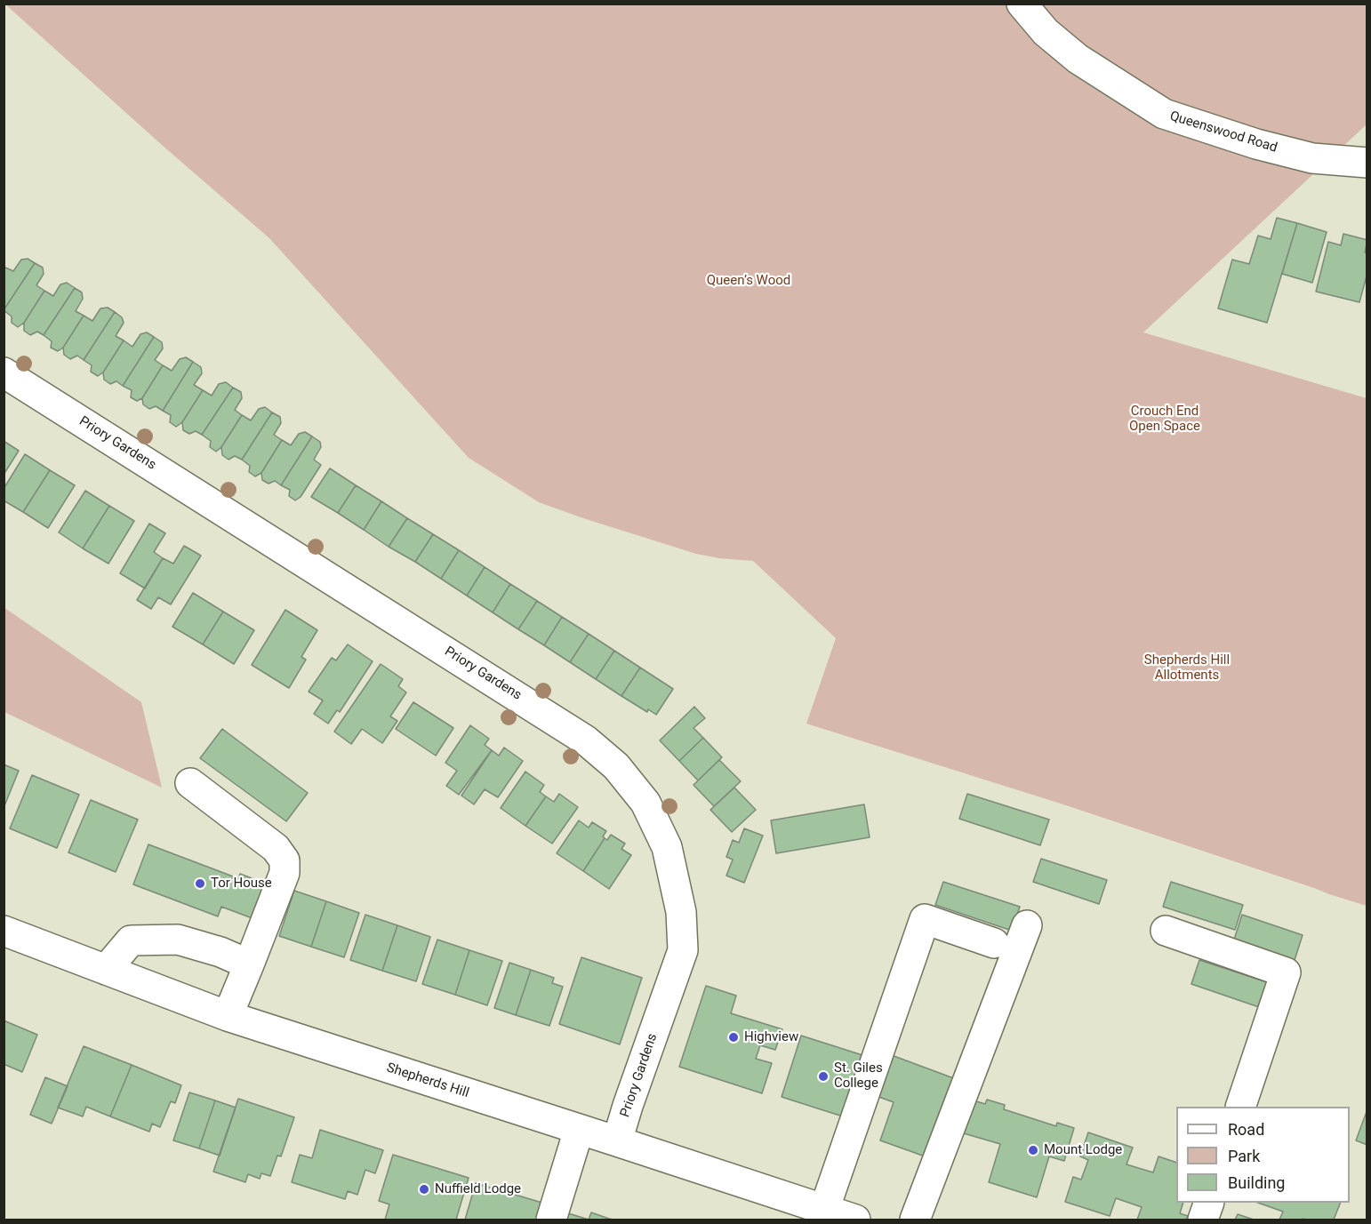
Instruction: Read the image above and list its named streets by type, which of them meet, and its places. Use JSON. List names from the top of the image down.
{
  "streets": {
    "street": ["Queenswood Road", "Priory Gardens", "Shepherds Hill"]
  },
  "crossings": [
    ["Priory Gardens", "Shepherds Hill"]
  ],
  "parks": ["Queen’s Wood", "Crouch End Open Space", "Shepherds Hill Allotments"],
  "places": [
    "Tor House",
    "Highview",
    "St. Giles College",
    "Mount Lodge",
    "Nuffield Lodge"
  ],
  "legend": ["Road", "Park", "Building"]
}
